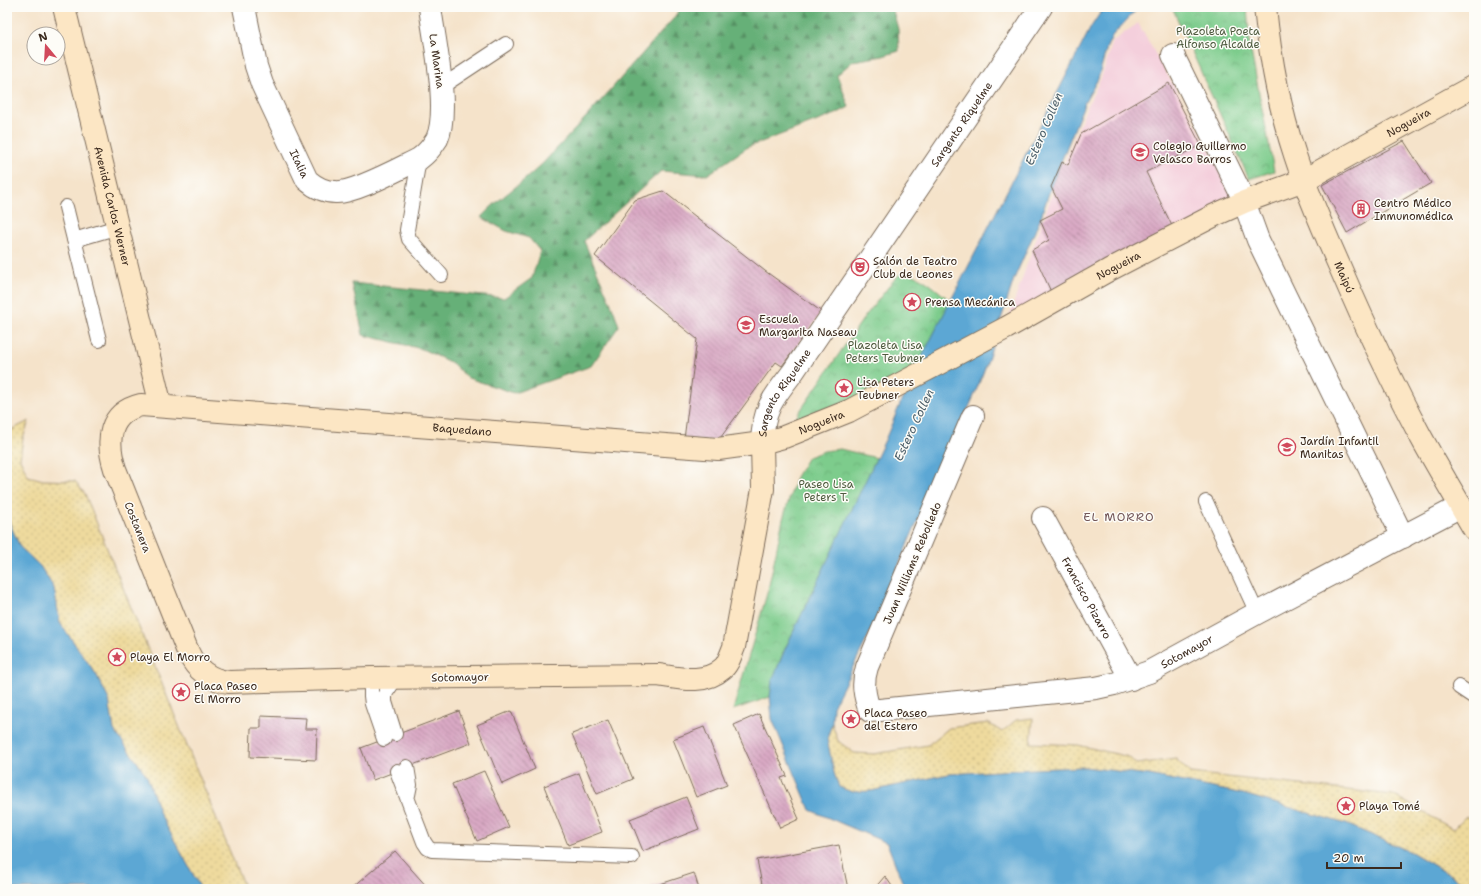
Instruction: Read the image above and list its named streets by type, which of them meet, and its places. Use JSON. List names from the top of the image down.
{
  "streets": {
    "main road": [
      "Nogueira",
      "Sargento Riquelme",
      "Avenida Carlos Werner",
      "Maipú",
      "Baquedano",
      "Costanera",
      "Sotomayor"
    ],
    "street": [
      "La Marina",
      "Italia",
      "Juan Williams Rebolledo",
      "Francisco Pizarro"
    ]
  },
  "crossings": [
    ["La Marina", "Italia"],
    ["Nogueira", "Sargento Riquelme"],
    ["Nogueira", "Maipú"],
    ["Nogueira", "Baquedano"],
    ["Sargento Riquelme", "Baquedano"],
    ["Sargento Riquelme", "Sotomayor"],
    ["Avenida Carlos Werner", "Baquedano"],
    ["Avenida Carlos Werner", "Costanera"],
    ["Maipú", "Sotomayor"],
    ["Baquedano", "Costanera"],
    ["Costanera", "Sotomayor"],
    ["Juan Williams Rebolledo", "Sotomayor"],
    ["Francisco Pizarro", "Sotomayor"]
  ],
  "districts": ["EL MORRO"],
  "water": ["Estero Collen"],
  "parks": ["Plazoleta Poeta Alfonso Alcalde", "Plazoleta Lisa Peters Teubner", "Paseo Lisa Peters T."],
  "places": {
    "school or university": ["Colegio Guillermo Velasco Barros", "Escuela Margarita Naseau", "Jardín Infantil Manitas"],
    "building": ["Centro Médico Inmunomédica"],
    "theatre": ["Salón de Teatro Club de Leones"],
    "place": [
      "Prensa Mecánica",
      "Lisa Peters Teubner",
      "Playa El Morro",
      "Placa Paseo El Morro",
      "Placa Paseo del Estero",
      "Playa Tomé"
    ]
  },
  "scale_bar": "20 m",
  "north": "top"
}
